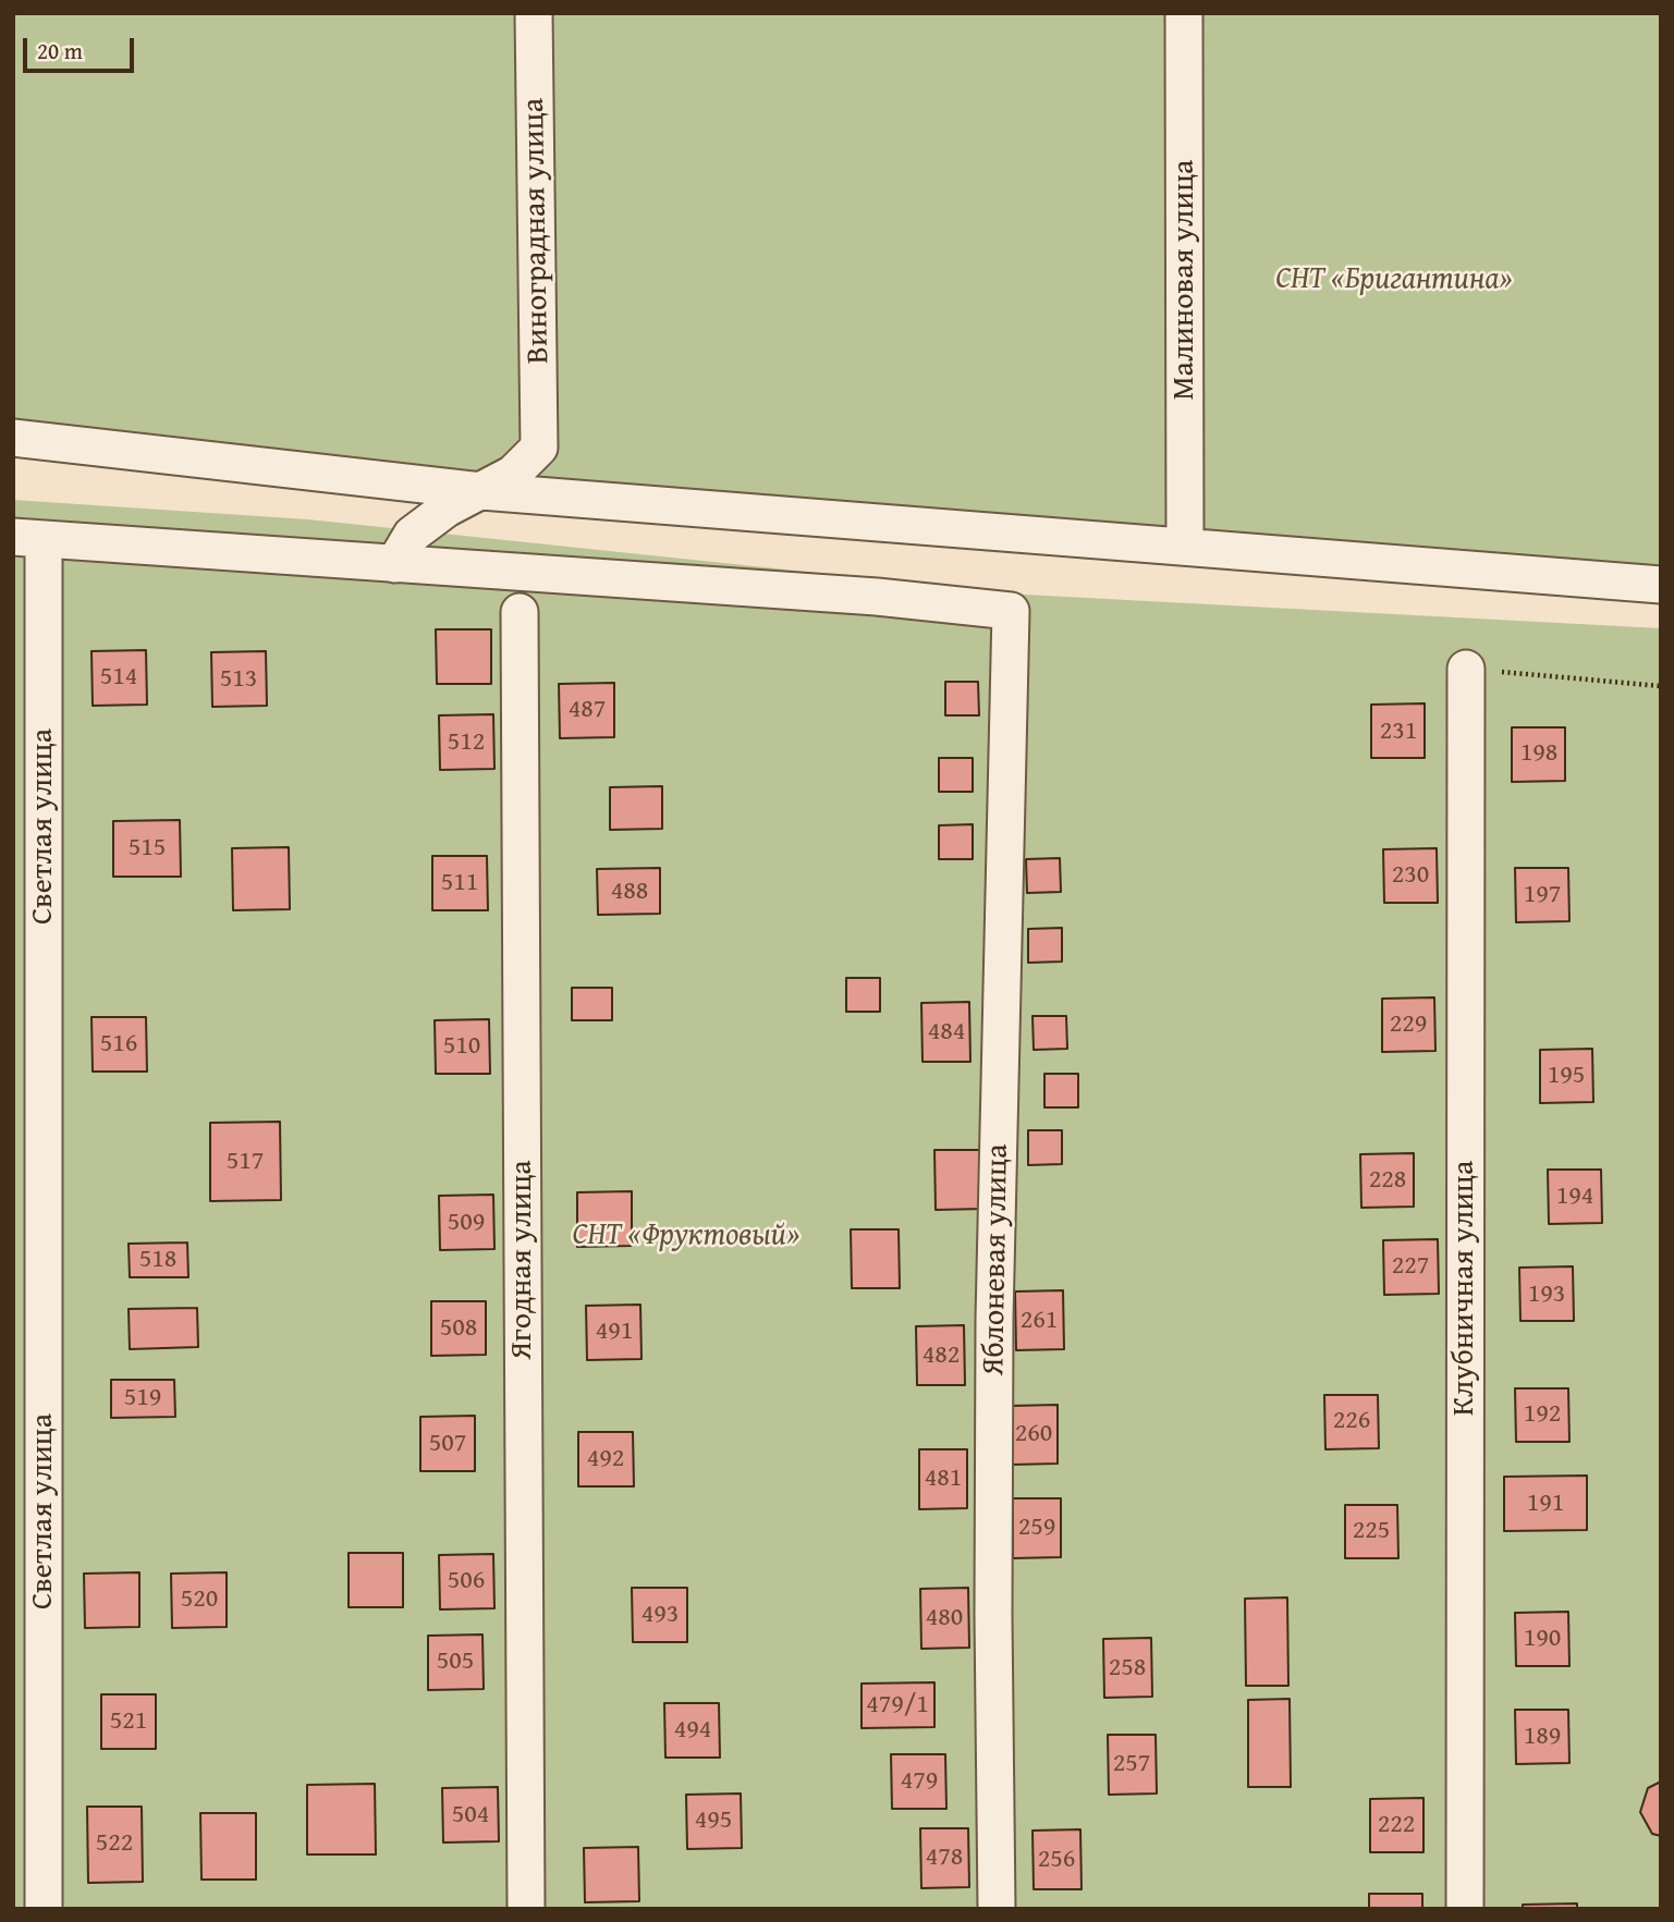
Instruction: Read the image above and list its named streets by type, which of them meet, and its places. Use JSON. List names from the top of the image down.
{
  "streets": {
    "street": [
      "Виноградная улица",
      "Малиновая улица",
      "Светлая улица",
      "Ягодная улица",
      "Яблоневая улица",
      "Клубничная улица"
    ]
  },
  "parks": ["СНТ «Бригантина»", "СНТ «Фруктовый»"],
  "house_numbers": [
    "514",
    "513",
    "487",
    "231",
    "512",
    "198",
    "515",
    "230",
    "511",
    "488",
    "197",
    "229",
    "484",
    "516",
    "510",
    "195",
    "517",
    "228",
    "194",
    "509",
    "518",
    "227",
    "193",
    "261",
    "508",
    "491",
    "482",
    "519",
    "192",
    "226",
    "260",
    "507",
    "492",
    "481",
    "191",
    "259",
    "225",
    "506",
    "520",
    "493",
    "480",
    "190",
    "505",
    "258",
    "479/1",
    "521",
    "494",
    "189",
    "257",
    "479",
    "504",
    "495",
    "222",
    "522",
    "478",
    "256"
  ],
  "scale_bar": "20 m"
}
